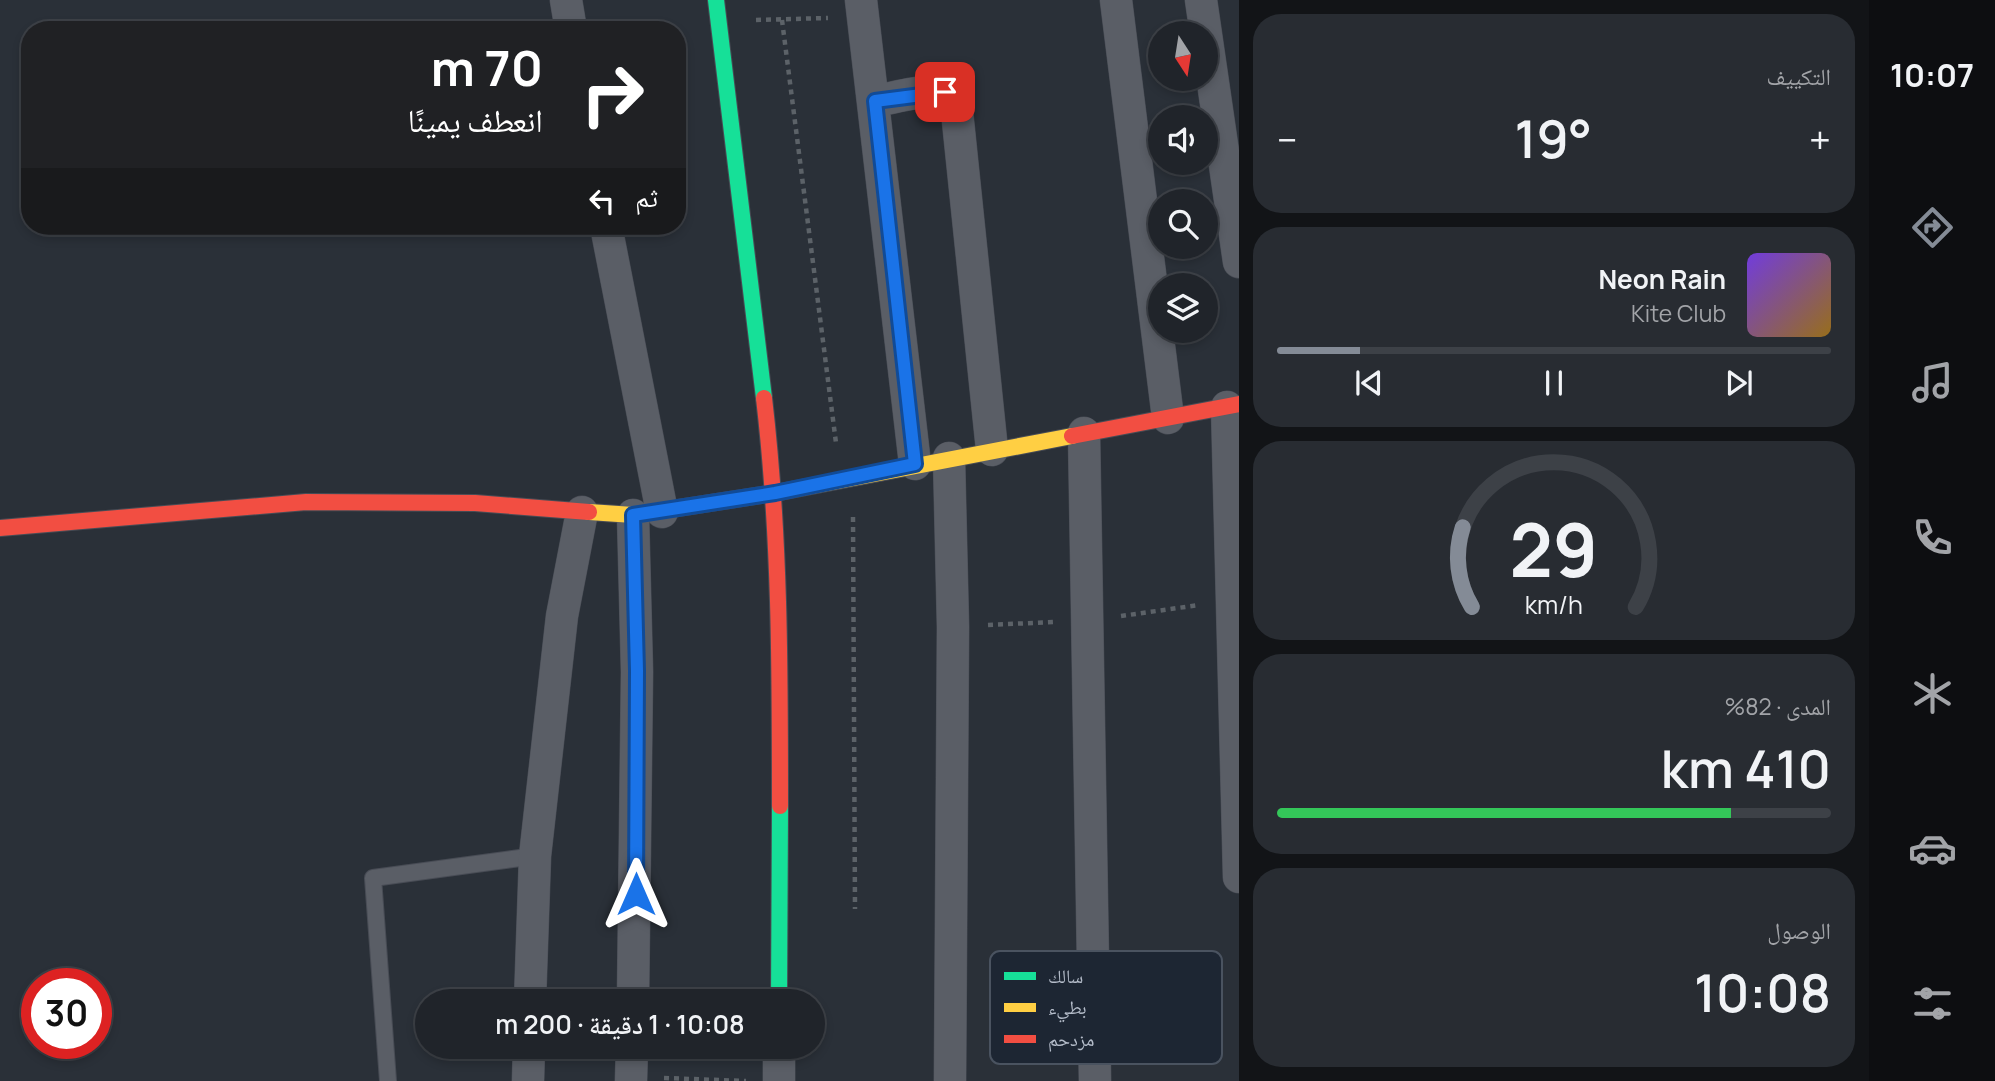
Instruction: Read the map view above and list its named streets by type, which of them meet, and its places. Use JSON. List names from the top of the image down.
{
  "legend": ["سالك", "بطيء", "مزدحم"],
  "north": "bottom",
  "page": {
    "tabs": "10:07",
    "tile": [
      "التكييف",
      ["المدى · 82%", "410 km"],
      ["الوصول", "10:08"]
    ],
    "turn": ["70 m", "انعطف يمينًا"],
    "heat": ["−", "19°", "+"],
    "then": "ثم",
    "song": ["Neon Rain", "Kite Club"],
    "limit": "30",
    "trip": "10:08 · 1 دقيقة · 200 m",
    "gauge": ["29", "km/h"]
  }
}
